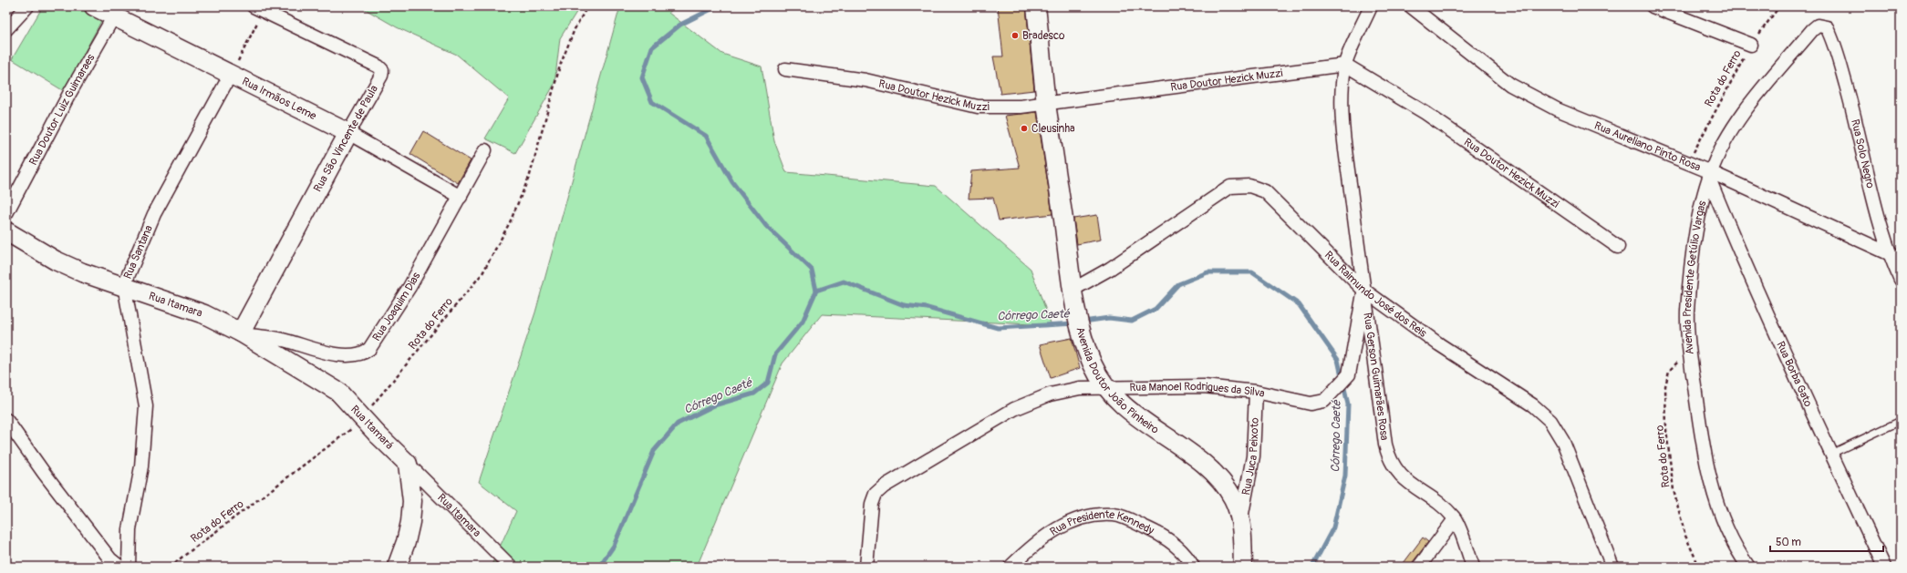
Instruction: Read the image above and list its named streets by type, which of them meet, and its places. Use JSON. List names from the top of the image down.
{
  "streets": {
    "street": [
      "Rua Doutor Hezick Muzzi",
      "Rua Irmãos Leme",
      "Rua Doutor Luiz Guimaraes",
      "Rua São Vincente de Paula",
      "Rua Aureliano Pinto Rosa",
      "Rua Solo Negro",
      "Rua Santana",
      "Avenida Presidente Getúlio Vargas",
      "Rua Raimundo José dos Reis",
      "Rua Itamara",
      "Rua Joaquim Dias",
      "Rua Borba Gato",
      "Rua Gerson Guimarães Rosa",
      "Avenida Doutor João Pinheiro",
      "Rua Manoel Rodrigues da Silva",
      "Rua Itamará",
      "Rua Juca Peixoto",
      "Rua Presidente Kennedy"
    ],
    "path": ["Rota do Ferro"]
  },
  "crossings": [
    ["Rota do Ferro", "Rua Aureliano Pinto Rosa"],
    ["Rota do Ferro", "Avenida Presidente Getúlio Vargas"],
    ["Rua Doutor Hezick Muzzi", "Rua Gerson Guimarães Rosa"],
    ["Rua Doutor Hezick Muzzi", "Avenida Doutor João Pinheiro"],
    ["Rua Irmãos Leme", "Rua Doutor Luiz Guimaraes"],
    ["Rua Irmãos Leme", "Rua São Vincente de Paula"],
    ["Rua Irmãos Leme", "Rua Santana"],
    ["Rua Irmãos Leme", "Rua Joaquim Dias"],
    ["Rua São Vincente de Paula", "Rua Itamara"],
    ["Rua São Vincente de Paula", "Rua Joaquim Dias"],
    ["Rua Aureliano Pinto Rosa", "Rua Solo Negro"],
    ["Rua Aureliano Pinto Rosa", "Avenida Presidente Getúlio Vargas"],
    ["Rua Aureliano Pinto Rosa", "Rua Borba Gato"],
    ["Rua Solo Negro", "Avenida Presidente Getúlio Vargas"],
    ["Rua Santana", "Rua Itamara"],
    ["Avenida Presidente Getúlio Vargas", "Rua Borba Gato"],
    ["Rua Raimundo José dos Reis", "Rua Gerson Guimarães Rosa"],
    ["Rua Raimundo José dos Reis", "Avenida Doutor João Pinheiro"],
    ["Rua Raimundo José dos Reis", "Rua Manoel Rodrigues da Silva"],
    ["Rua Itamara", "Rua Joaquim Dias"],
    ["Rua Itamara", "Rua Itamará"],
    ["Rua Gerson Guimarães Rosa", "Rua Manoel Rodrigues da Silva"],
    ["Avenida Doutor João Pinheiro", "Rua Manoel Rodrigues da Silva"],
    ["Avenida Doutor João Pinheiro", "Rua Juca Peixoto"],
    ["Rua Manoel Rodrigues da Silva", "Rua Juca Peixoto"]
  ],
  "water": ["Córrego Caeté"],
  "places": ["Bradesco", "Cleusinha"],
  "scale_bar": "50 m"
}
